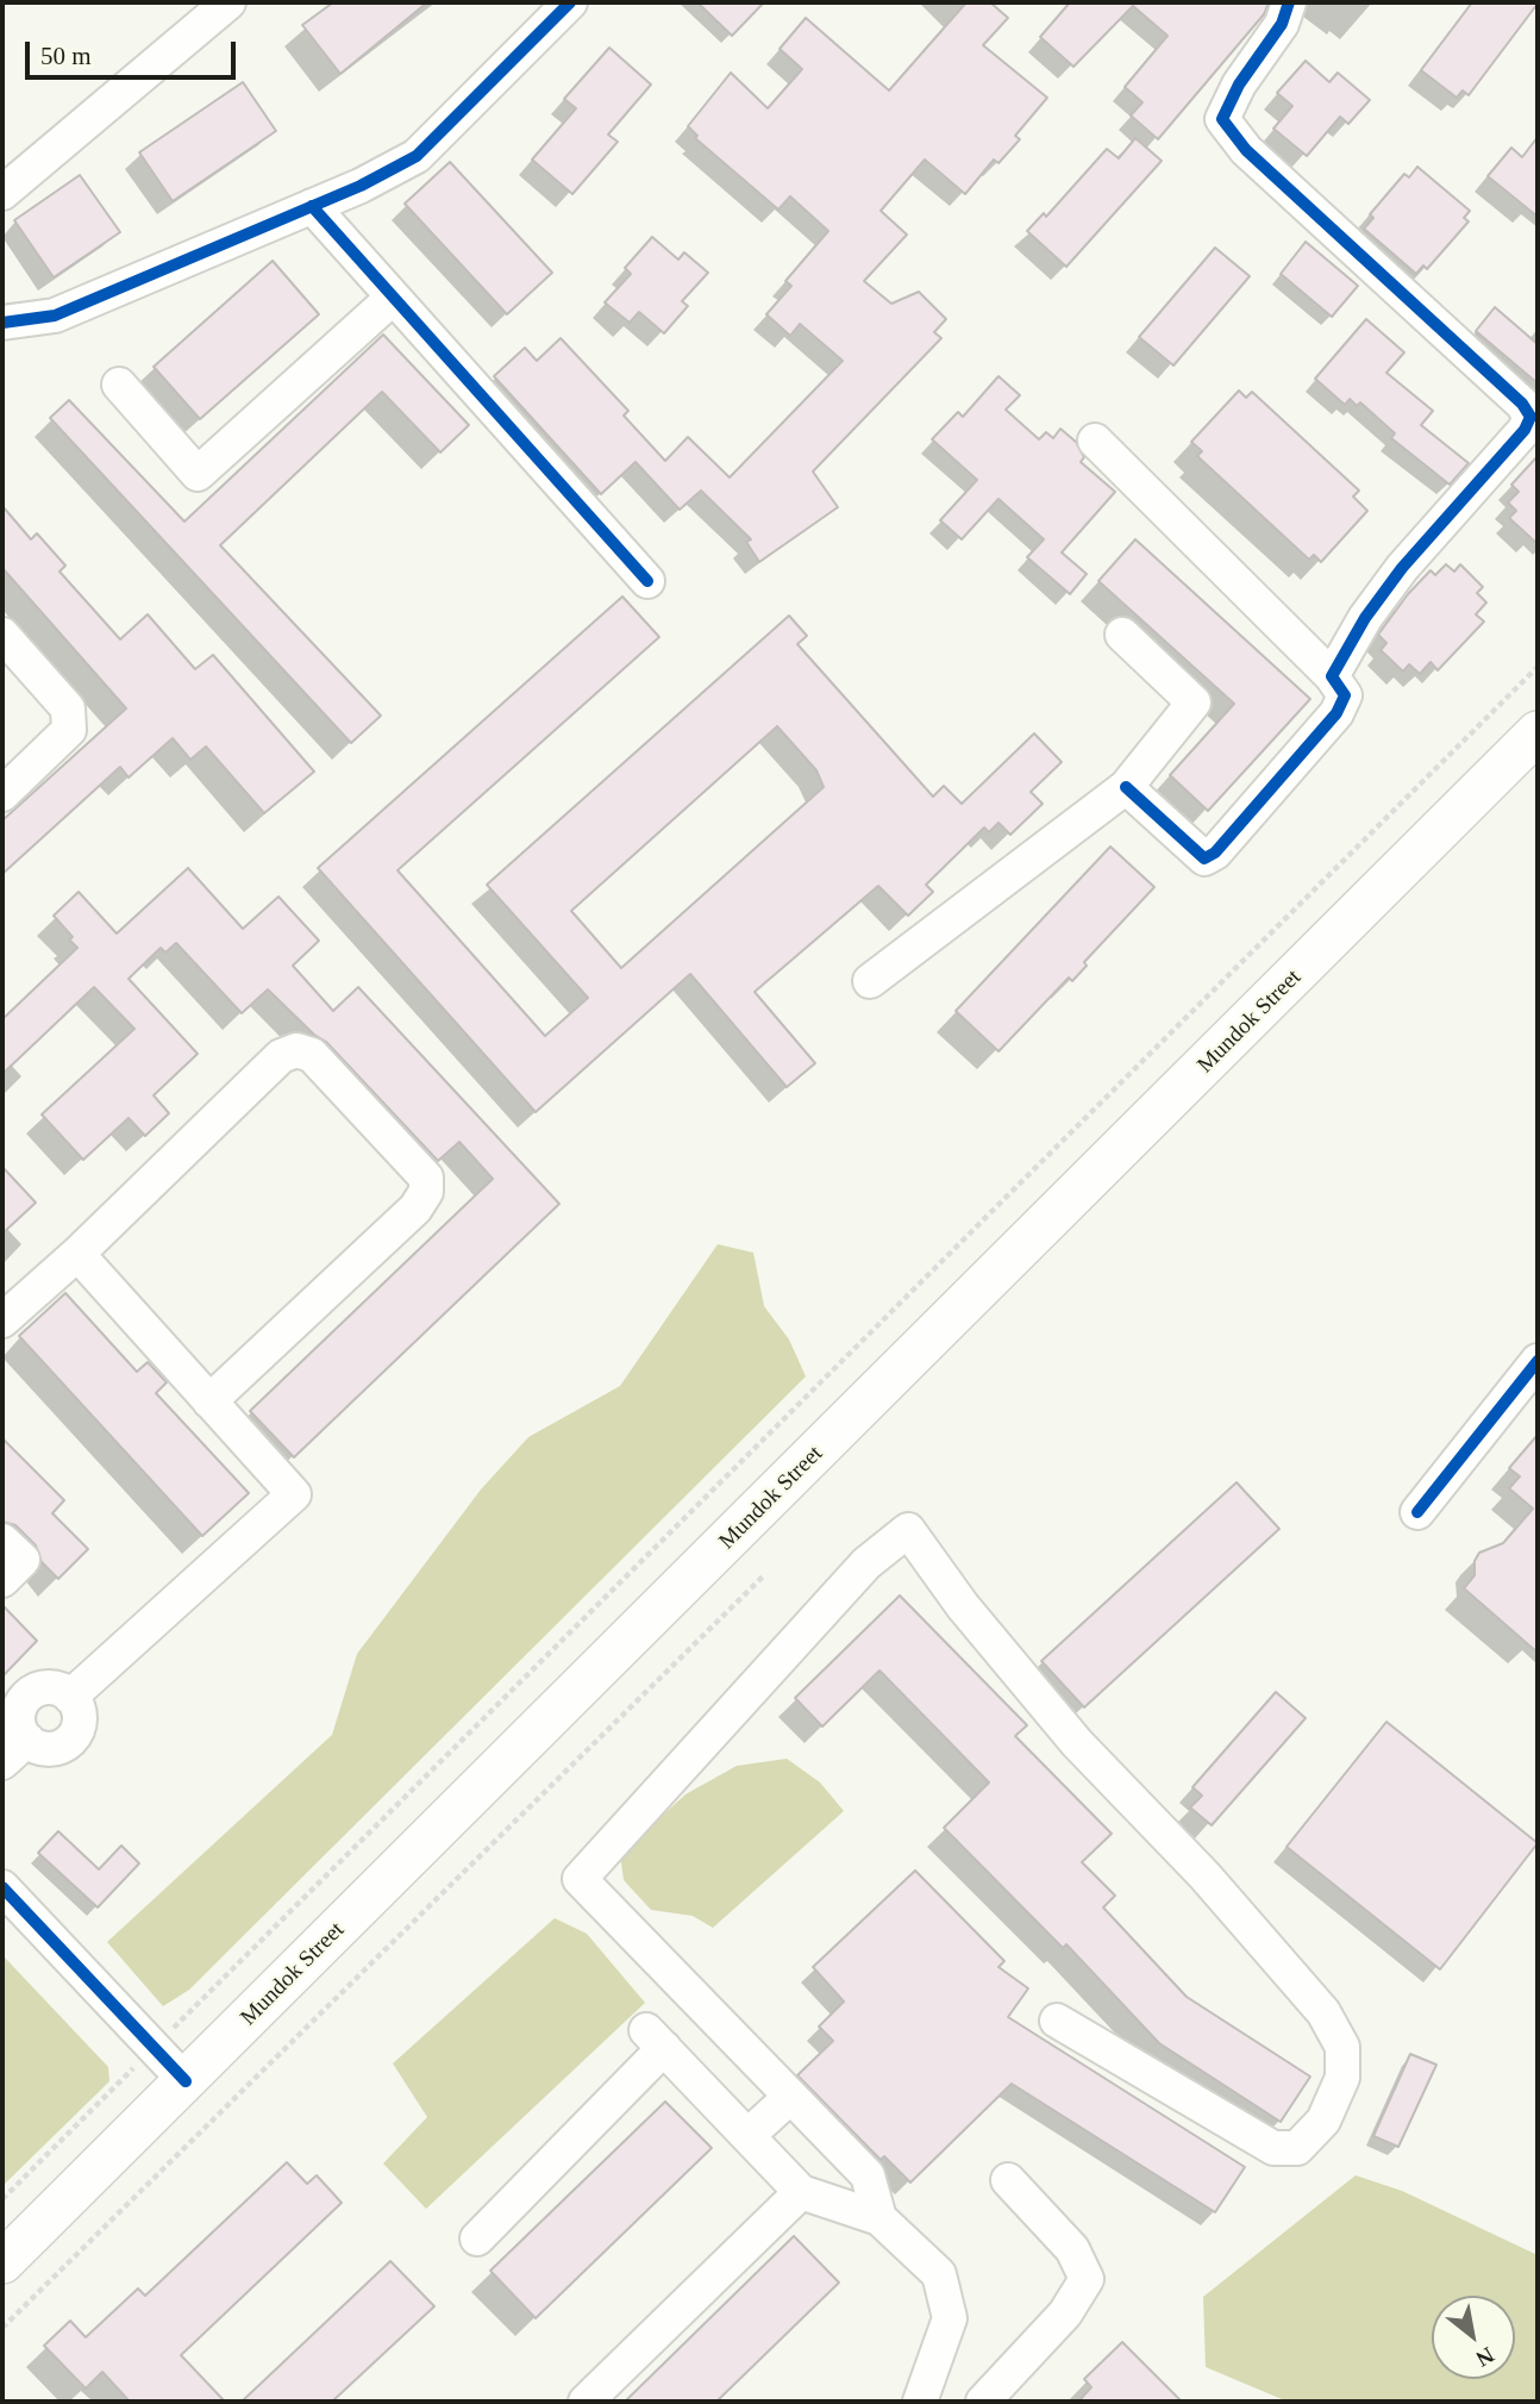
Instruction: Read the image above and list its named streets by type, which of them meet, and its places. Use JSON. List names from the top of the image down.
{
  "streets": {
    "main road": ["Mundok Street"]
  },
  "scale_bar": "50 m",
  "north": "bottom right"
}
